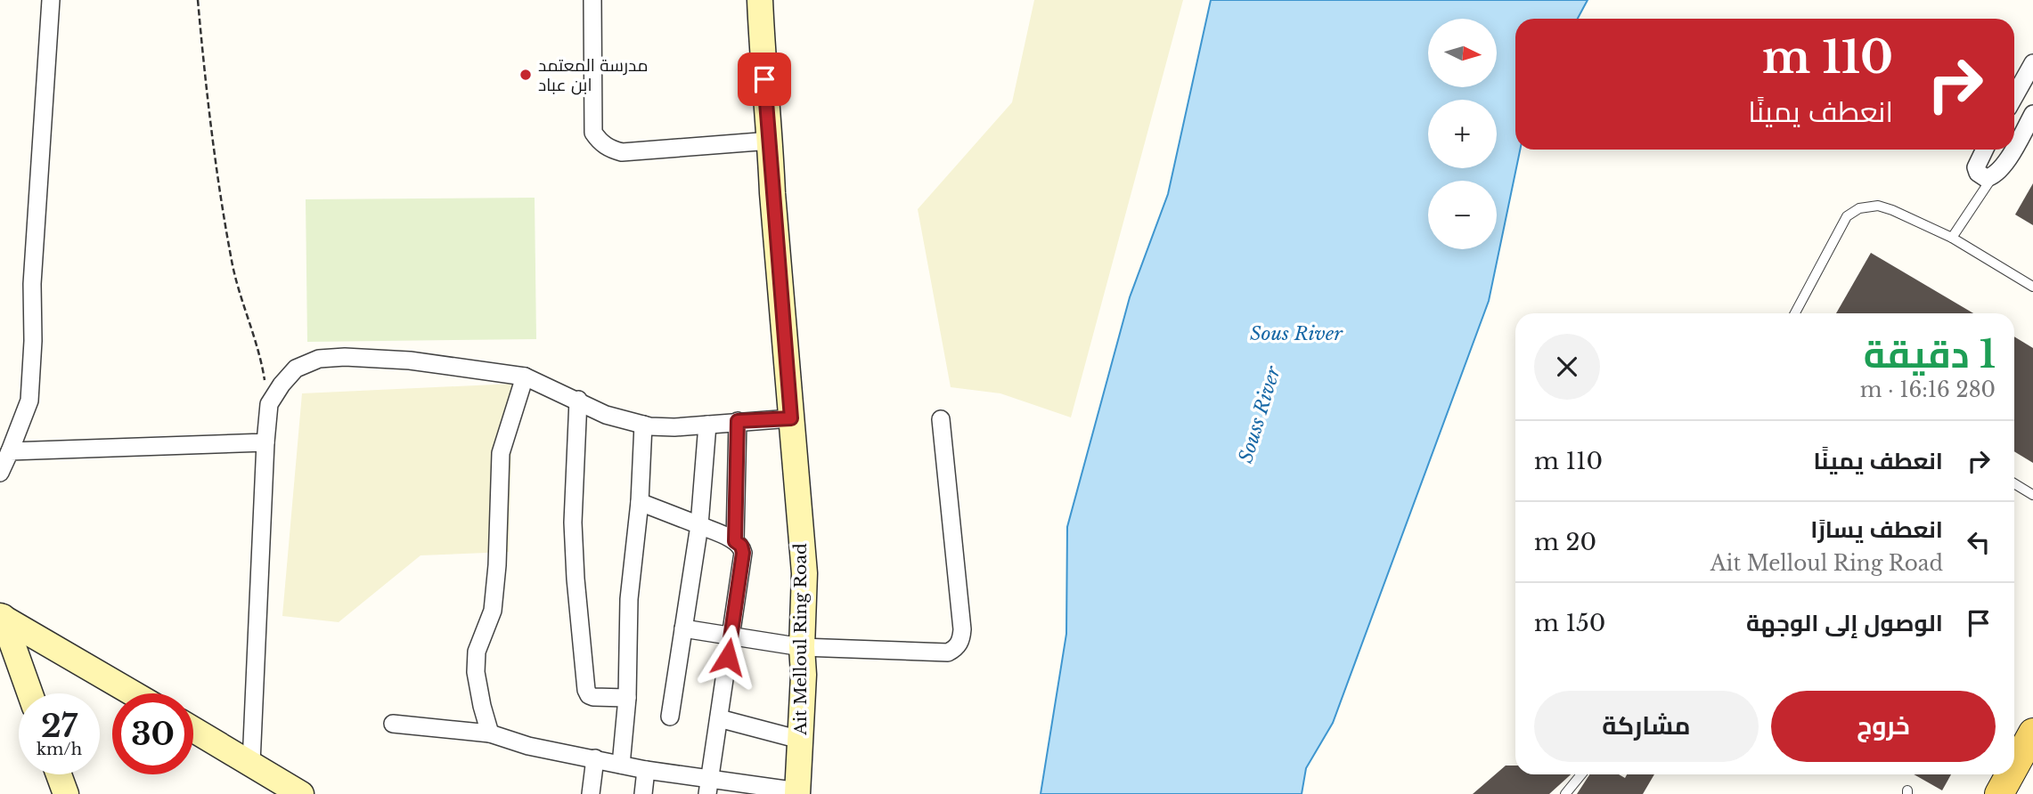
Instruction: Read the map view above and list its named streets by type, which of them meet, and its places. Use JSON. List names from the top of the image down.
{
  "streets": {
    "street": ["Ait Melloul Ring Road"]
  },
  "water": ["Sous River", "Souss River"],
  "places": ["مدرسة المعتمد ابن عباد"],
  "north": "right",
  "page": {
    "map_buttons": ["+", "−"],
    "turn": ["110 m", "انعطف يمينًا"],
    "heading": ["1 دقيقة", "280 m · 16:16"],
    "list": [
      {
        "name": "انعطف يمينًا",
        "value": "110 m"
      },
      {
        "name": "انعطف يسارًا",
        "note": "Ait Melloul Ring Road",
        "value": "20 m"
      },
      {
        "name": "الوصول إلى الوجهة",
        "value": "150 m"
      }
    ],
    "buttons": ["خروج", "مشاركة"],
    "speed": "27 km/h",
    "limit": "30"
  }
}
